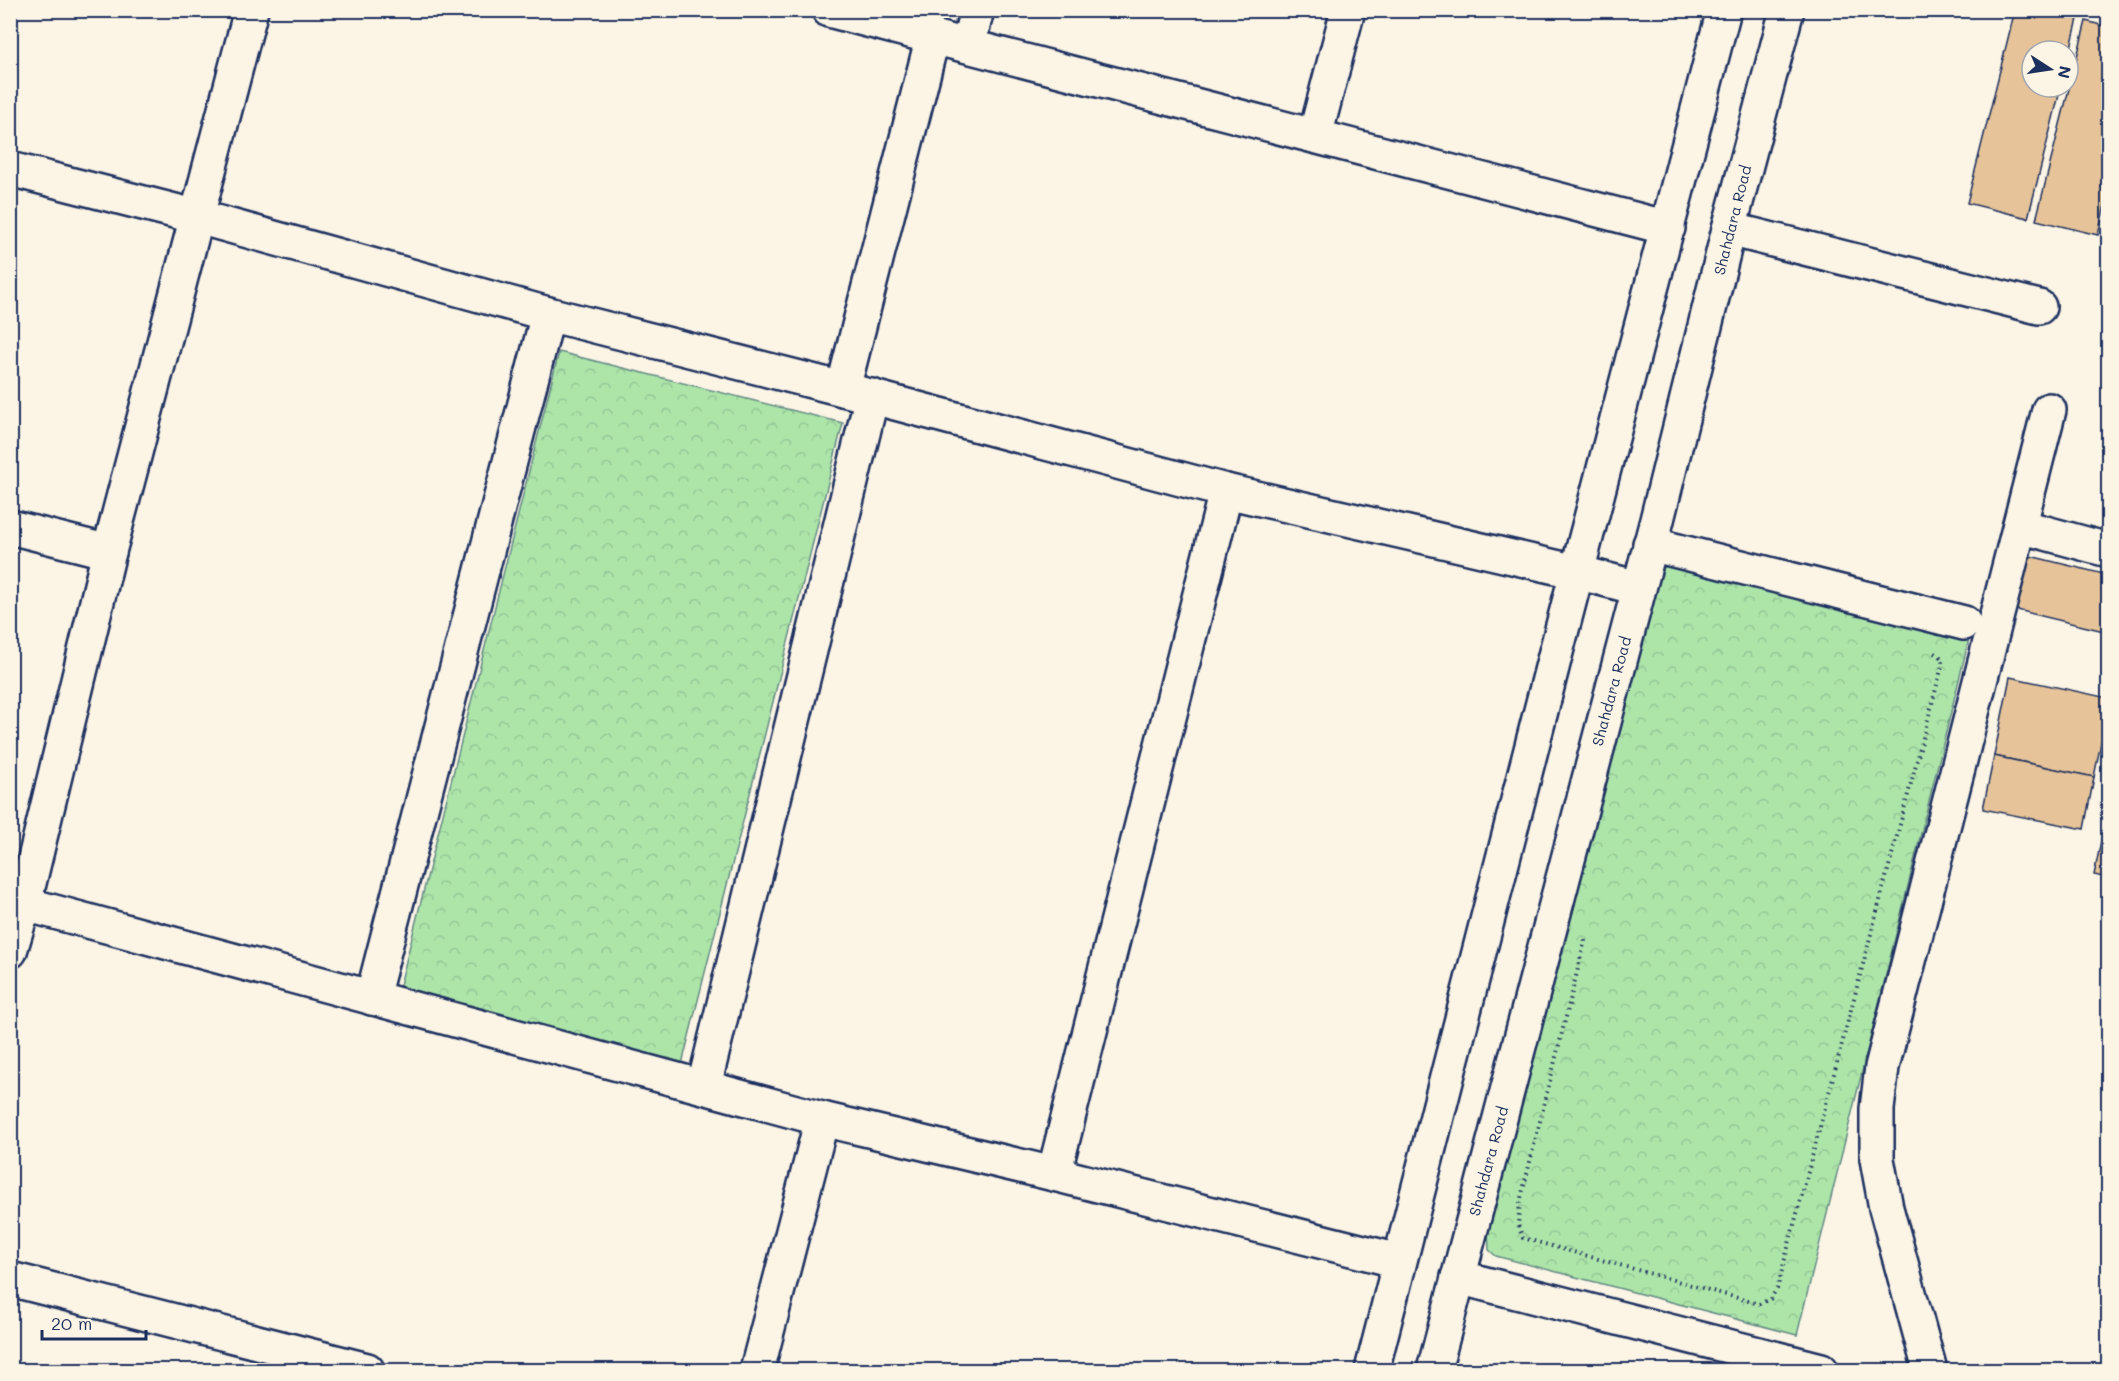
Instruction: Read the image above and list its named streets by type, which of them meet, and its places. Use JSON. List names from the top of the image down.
{
  "streets": {
    "street": ["Shahdara Road"]
  },
  "scale_bar": "20 m",
  "north": "right"
}
